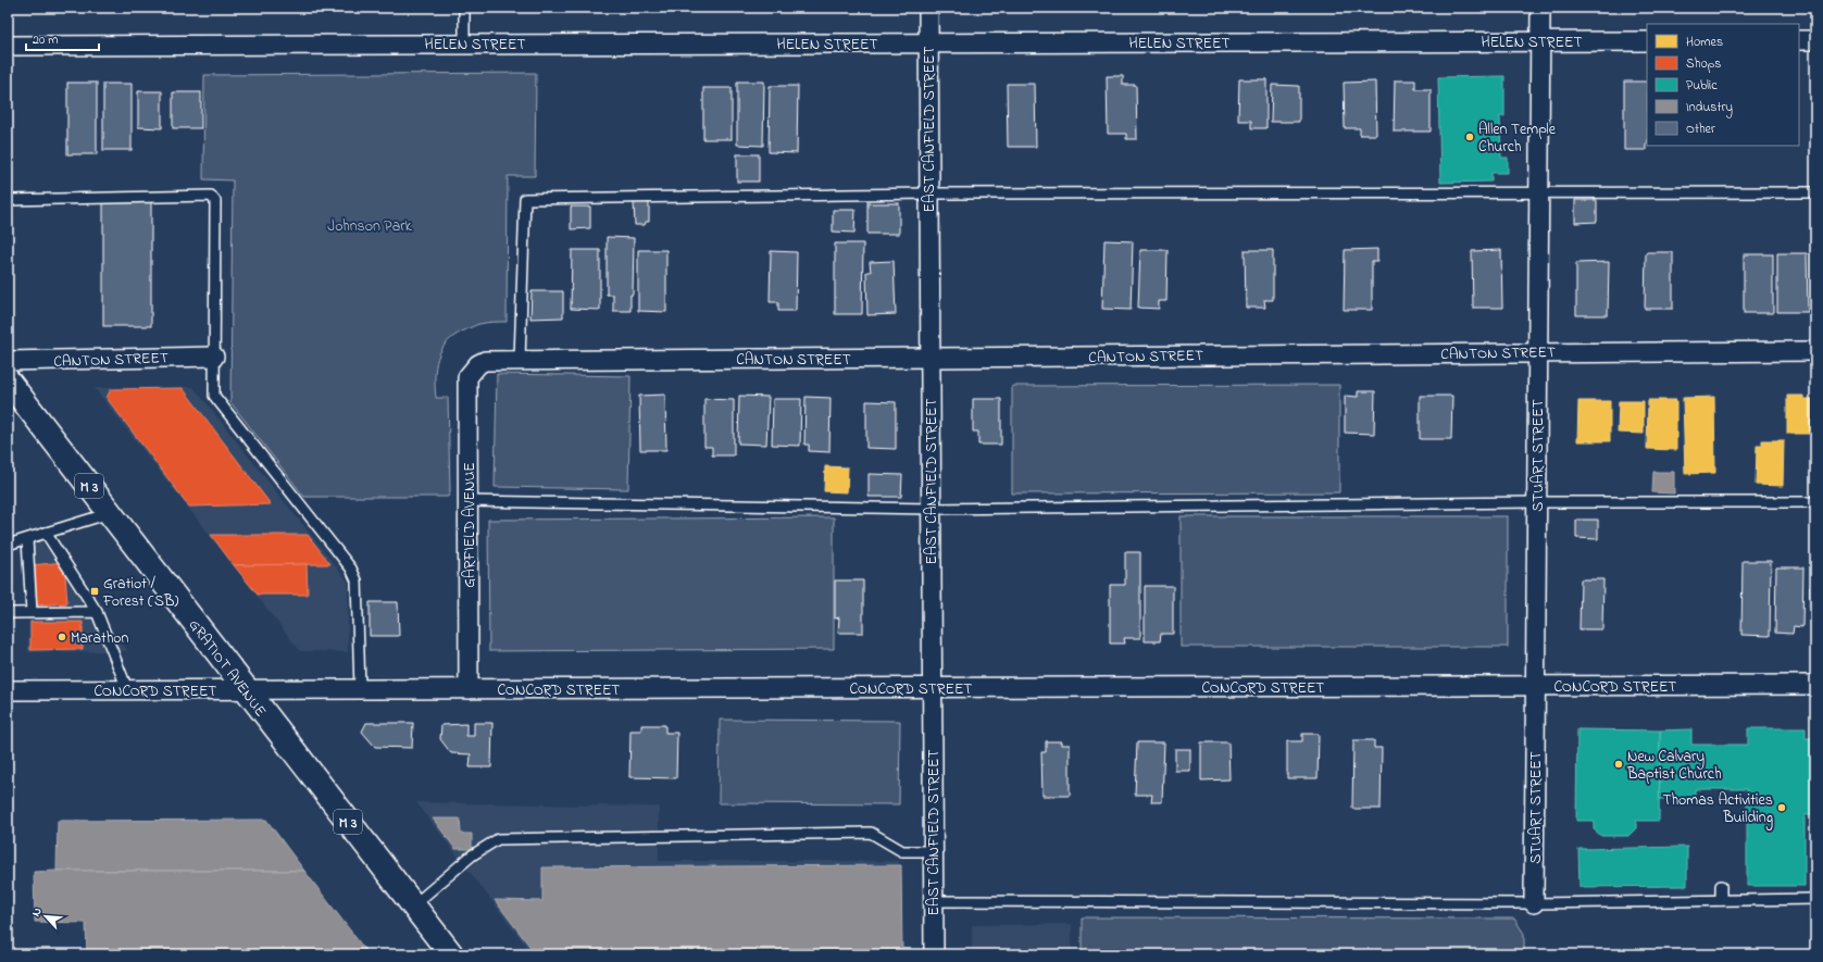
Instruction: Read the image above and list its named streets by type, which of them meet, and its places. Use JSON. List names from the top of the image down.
{
  "streets": {
    "main road": ["M 3", "GRATIOT AVENUE"],
    "street": [
      "HELEN STREET",
      "EAST CANFIELD STREET",
      "CANTON STREET",
      "STUART STREET",
      "GARFIELD AVENUE",
      "CONCORD STREET"
    ]
  },
  "crossings": [
    ["HELEN STREET", "EAST CANFIELD STREET"],
    ["HELEN STREET", "STUART STREET"],
    ["EAST CANFIELD STREET", "CANTON STREET"],
    ["EAST CANFIELD STREET", "CONCORD STREET"],
    ["CANTON STREET", "STUART STREET"],
    ["CANTON STREET", "GARFIELD AVENUE"],
    ["STUART STREET", "CONCORD STREET"],
    ["GARFIELD AVENUE", "CONCORD STREET"],
    ["GRATIOT AVENUE", "CONCORD STREET"]
  ],
  "parks": ["Johnson Park"],
  "places": {
    "other": [
      "Allen Temple Church",
      "Marathon",
      "New Calvary Baptist Church",
      "Thomas Activities Building"
    ],
    "transit": ["Gratiot / Forest (SB)"]
  },
  "legend": [
    "Homes",
    "Shops",
    "Public",
    "Industry",
    "Other"
  ],
  "scale_bar": "20 m",
  "north": "top left"
}
